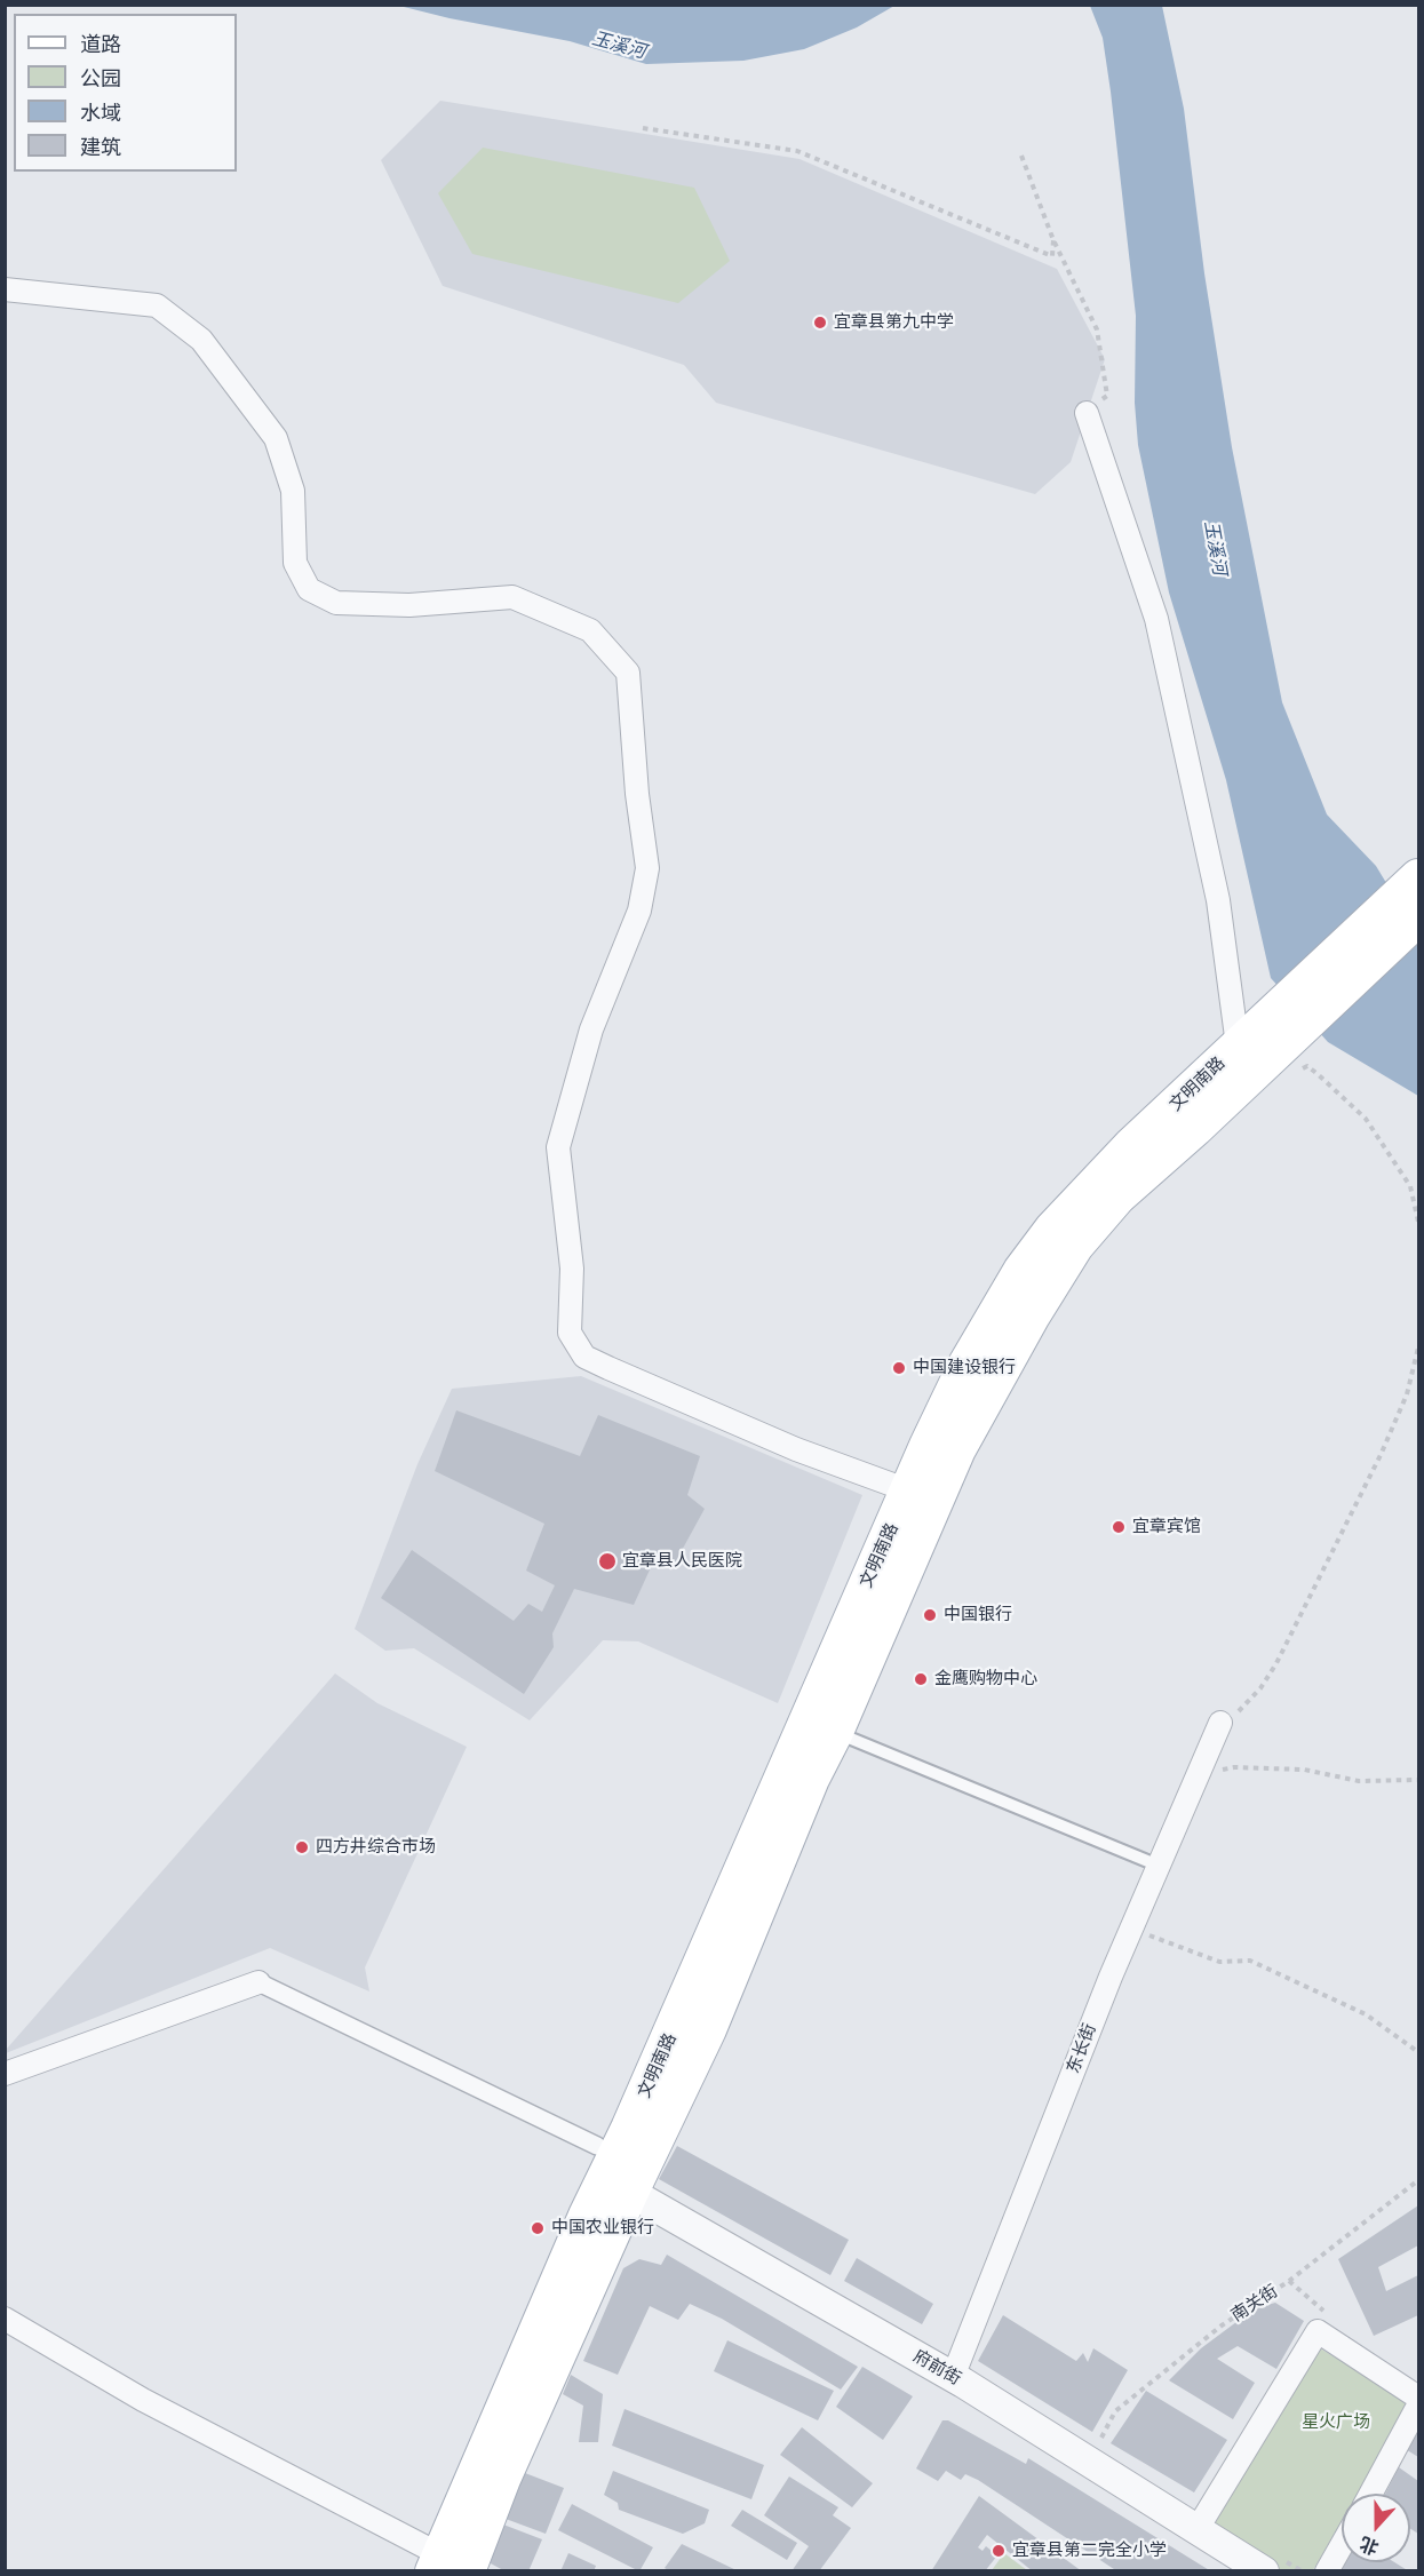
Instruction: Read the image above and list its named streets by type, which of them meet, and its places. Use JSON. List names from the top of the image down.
{
  "streets": {
    "main road": ["文明南路"],
    "street": ["东长街", "府前街"],
    "path": ["南关街"]
  },
  "crossings": [
    ["文明南路", "府前街"],
    ["东长街", "府前街"]
  ],
  "water": ["玉溪河"],
  "parks": ["星火广场"],
  "places": [
    "宜章县第九中学",
    "中国建设银行",
    "宜章宾馆",
    "宜章县人民医院",
    "中国银行",
    "金鹰购物中心",
    "四方井综合市场",
    "中国农业银行",
    "宜章县第二完全小学"
  ],
  "legend": [
    "道路",
    "公园",
    "水域",
    "建筑"
  ],
  "north": "bottom"
}
